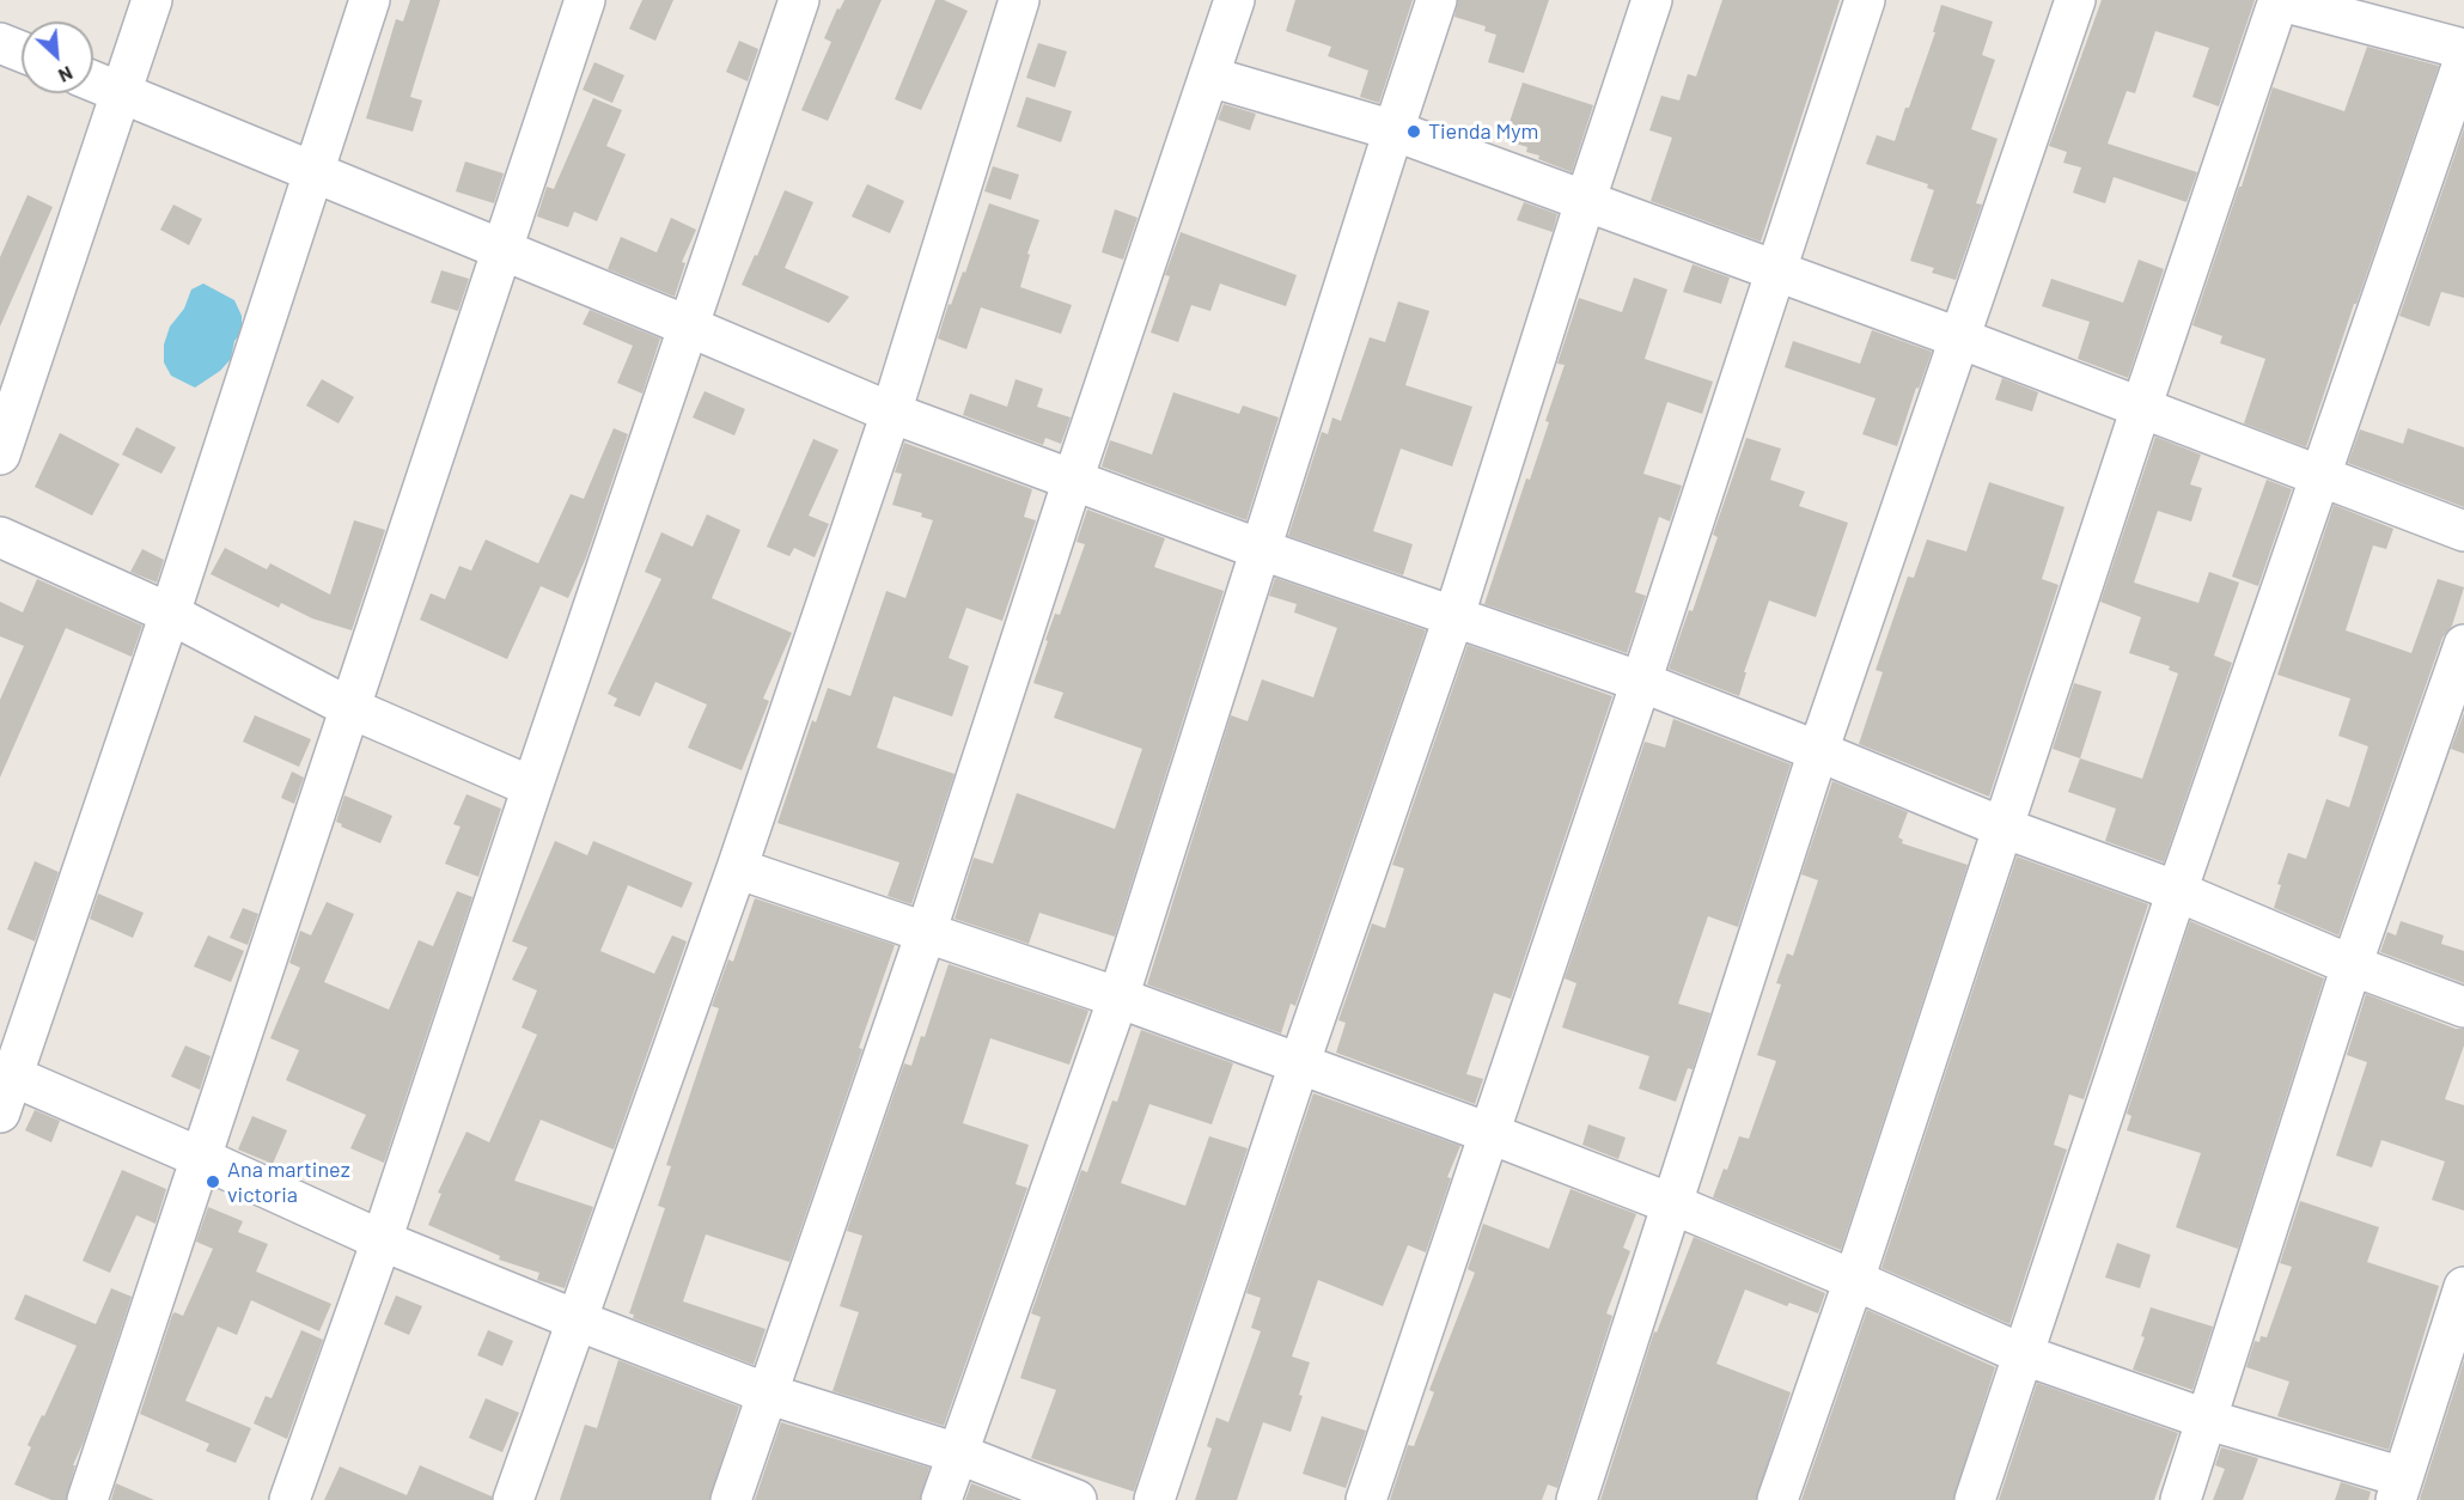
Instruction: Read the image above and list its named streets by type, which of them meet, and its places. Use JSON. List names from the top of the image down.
{
  "places": ["Tienda Mym", "Ana martinez victoria"],
  "north": "bottom right"
}
